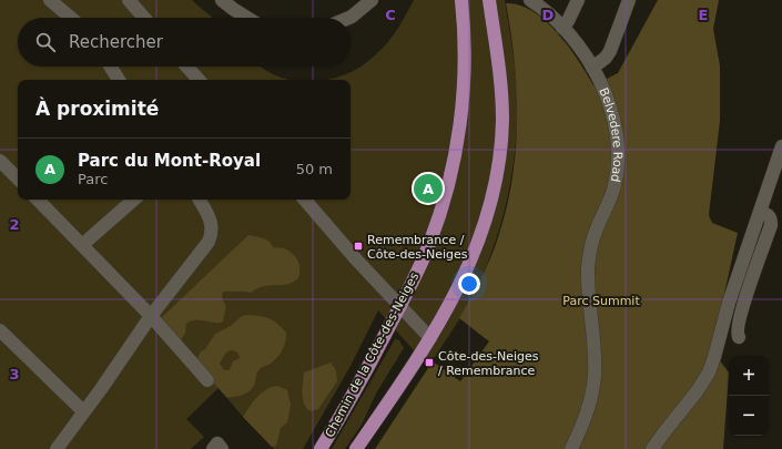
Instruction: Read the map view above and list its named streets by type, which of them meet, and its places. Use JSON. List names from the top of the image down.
{
  "streets": {
    "main road": ["Chemin de la Côte-des-Neiges"],
    "street": ["Belvedere Road"]
  },
  "parks": ["Parc Summit"],
  "places": {
    "transit": ["Remembrance / Côte-des-Neiges", "Côte-des-Neiges / Remembrance"]
  },
  "page": {
    "search": "Rechercher",
    "heading": "À proximité",
    "list": [
      {
        "mark": "A",
        "name": "Parc du Mont-Royal",
        "note": "Parc",
        "value": "50 m"
      }
    ],
    "pins": "A",
    "map_buttons": ["+", "−"]
  },
  "grid": {
    "columns": ["C", "D", "E"],
    "rows": ["2", "3"]
  }
}
